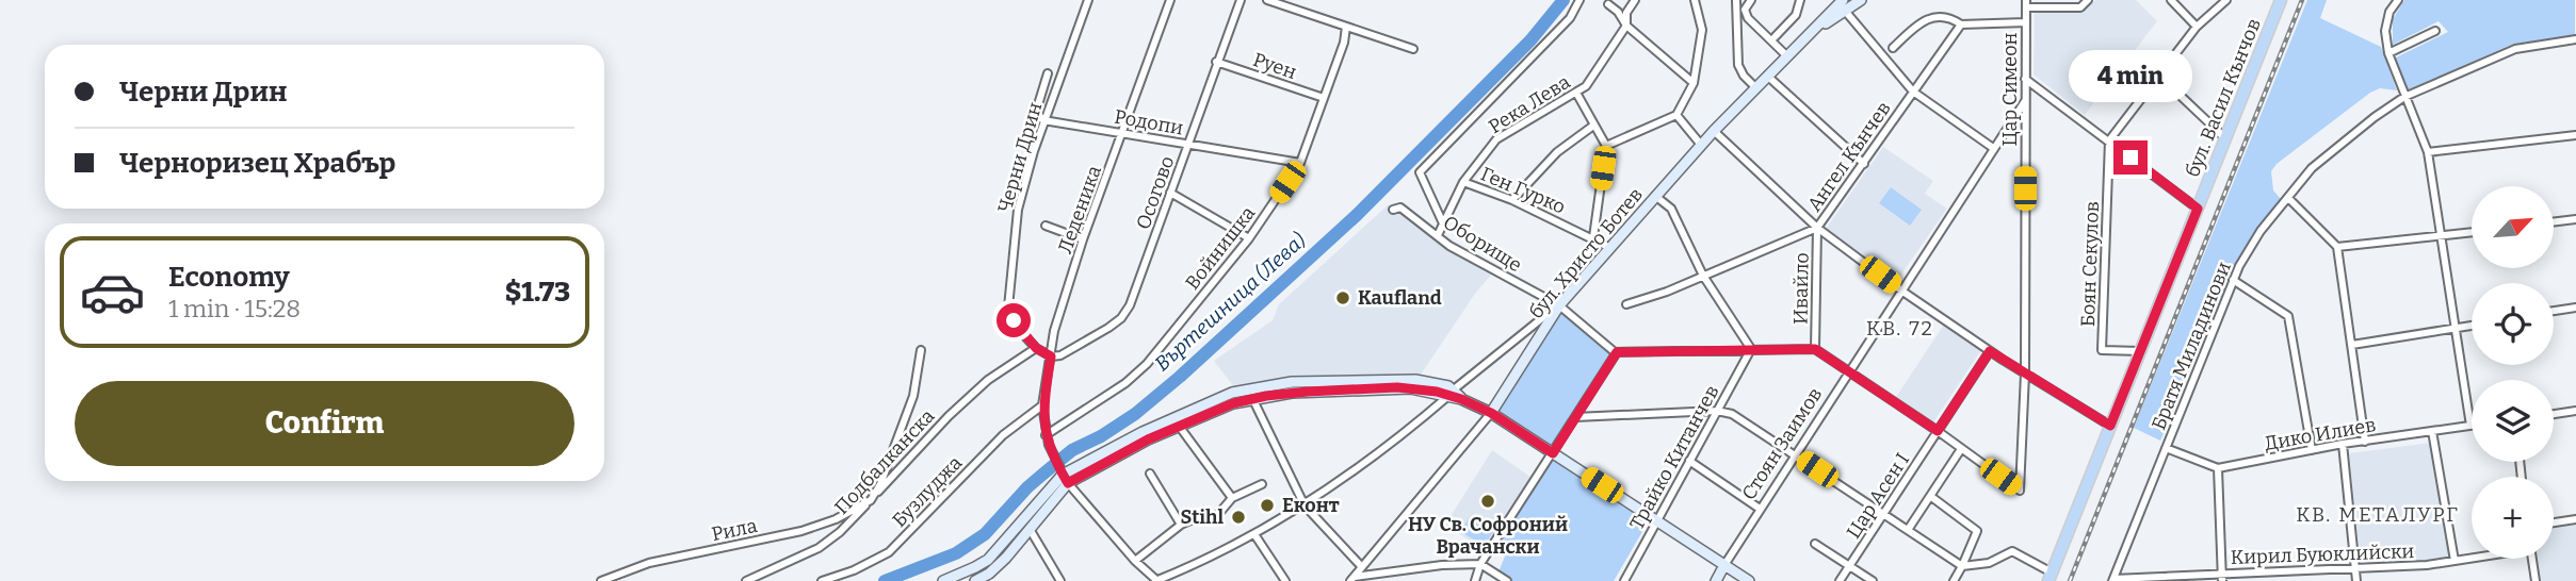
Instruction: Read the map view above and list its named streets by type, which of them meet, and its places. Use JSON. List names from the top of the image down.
{
  "streets": {
    "main road": ["бул. Васил Кънчов"],
    "street": [
      "Руен",
      "Цар Симеон",
      "Река Лева",
      "Родопи",
      "Ангел Кънчев",
      "Черни Дрин",
      "Ген Гурко",
      "Осогово",
      "Леденика",
      "Оборище",
      "Войнишка",
      "бул. Христо Ботев",
      "Боян Секулов",
      "Ивайло",
      "Братя Миладинови",
      "Дико Илиев",
      "Стоян Заимов",
      "Трайко Китанчев",
      "Подбалканска",
      "Бузлуджа",
      "Цар Асен I",
      "Рила",
      "Кирил Буюклийски"
    ]
  },
  "crossings": [
    ["Руен", "Осогово"],
    ["Руен", "Войнишка"],
    ["Цар Симеон", "Стоян Заимов"],
    ["бул. Васил Кънчов", "Боян Секулов"],
    ["Река Лева", "Ген Гурко"],
    ["Река Лева", "Оборище"],
    ["Родопи", "Черни Дрин"],
    ["Родопи", "Осогово"],
    ["Родопи", "Леденика"],
    ["Родопи", "Войнишка"],
    ["Ангел Кънчев", "Ивайло"],
    ["Черни Дрин", "Осогово"],
    ["Черни Дрин", "Леденика"],
    ["Черни Дрин", "Подбалканска"],
    ["Ген Гурко", "бул. Христо Ботев"],
    ["Осогово", "Леденика"],
    ["Леденика", "Войнишка"],
    ["Леденика", "Бузлуджа"],
    ["Оборище", "бул. Христо Ботев"],
    ["Братя Миладинови", "Кирил Буюклийски"],
    ["Подбалканска", "Рила"]
  ],
  "districts": ["КВ. 72", "КВ. МЕТАЛУРГ"],
  "water": ["Въртешница (Лева)"],
  "places": [
    "Kaufland",
    "НУ Св. Софроний Врачански",
    "Еконт",
    "Stihl"
  ],
  "north": "top right",
  "page": {
    "banner": ["Черни Дрин", "Черноризец Храбър"],
    "bubble": "4 min",
    "map_buttons": "+",
    "list": [
      {
        "name": "Economy",
        "note": "1 min · 15:28",
        "value": "$1.73"
      }
    ],
    "buttons": "Confirm"
  }
}
